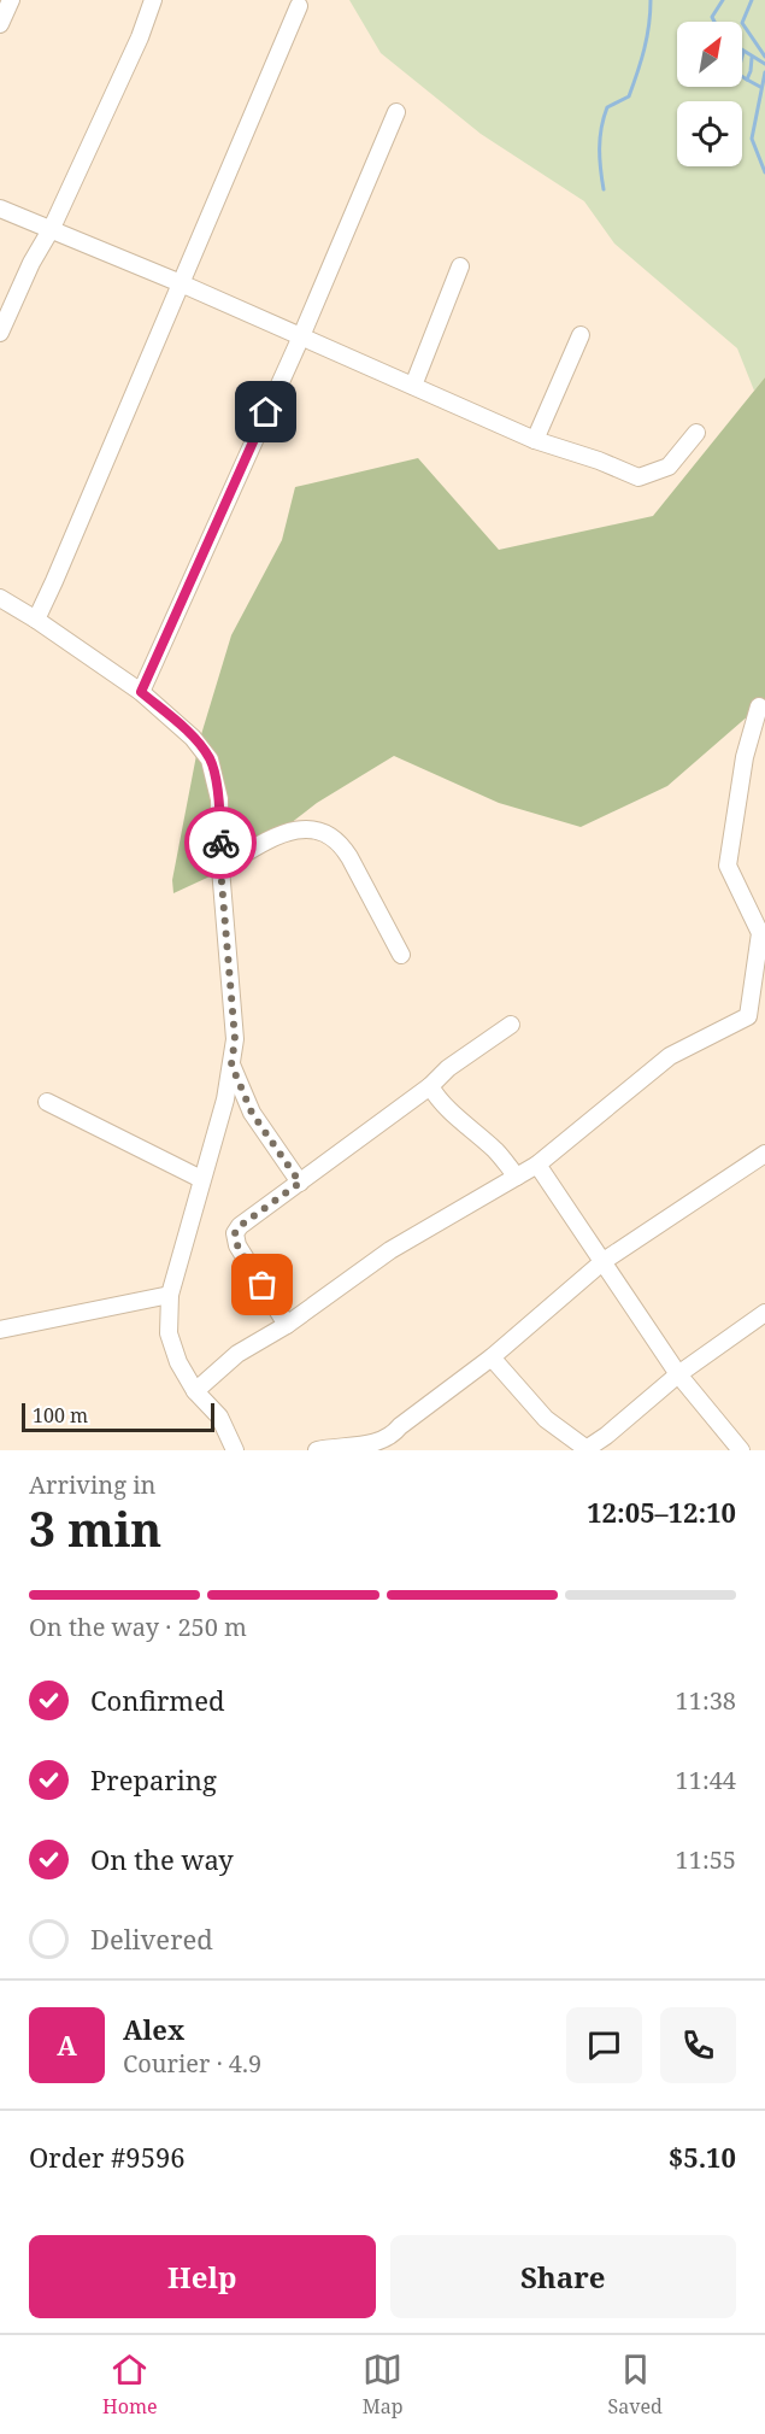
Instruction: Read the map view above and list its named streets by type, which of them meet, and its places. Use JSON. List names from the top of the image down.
{
  "scale_bar": "100 m",
  "north": "top right",
  "page": {
    "scale": "100 m",
    "heading": ["3 min", "Arriving in", "12:05–12:10"],
    "panel": [
      "Alex",
      "Courier · 4.9",
      "Order #9596",
      "$5.10"
    ],
    "bar": "On the way · 250 m",
    "list": [
      ["Confirmed", "11:38"],
      ["Preparing", "11:44"],
      ["On the way", "11:55"],
      "Delivered"
    ],
    "round": "A",
    "buttons": ["Help", "Share"],
    "tabs": ["Home", "Map", "Saved"]
  }
}
